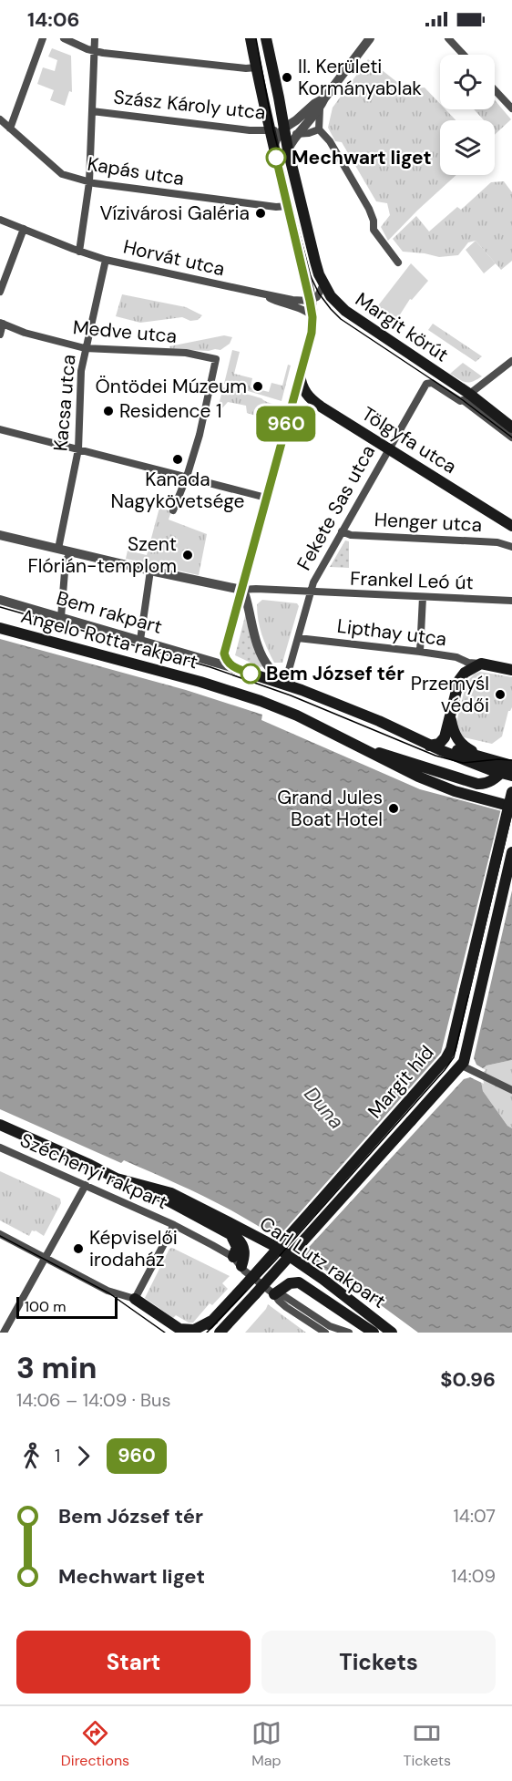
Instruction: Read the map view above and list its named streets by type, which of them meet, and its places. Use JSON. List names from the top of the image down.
{
  "streets": {
    "main road": [
      "Margit körút",
      "Tölgyfa utca",
      "Bem rakpart",
      "Angelo Rotta rakpart",
      "Margit híd",
      "Carl Lutz rakpart"
    ],
    "street": [
      "Szász Károly utca",
      "Kapás utca",
      "Horvát utca",
      "Medve utca",
      "Kacsa utca",
      "Fekete Sas utca",
      "Henger utca",
      "Frankel Leó út",
      "Lipthay utca",
      "Széchenyi rakpart"
    ]
  },
  "crossings": [
    ["Szász Károly utca", "Margit körút"],
    ["Horvát utca", "Kacsa utca"],
    ["Margit körút", "Fekete Sas utca"],
    ["Medve utca", "Kacsa utca"],
    ["Tölgyfa utca", "Fekete Sas utca"],
    ["Fekete Sas utca", "Henger utca"],
    ["Fekete Sas utca", "Frankel Leó út"]
  ],
  "water": ["Duna"],
  "places": [
    "II. Kerületi Kormányablak",
    "Mechwart liget",
    "Vízivárosi Galéria",
    "Öntödei Múzeum",
    "Residence 1",
    "Kanada Nagykövetsége",
    "Szent Flórián-templom",
    "Bem József tér",
    "Przemyśl védői",
    "Grand Jules Boat Hotel",
    "Képviselői irodaház"
  ],
  "lines": ["bus line 960"],
  "scale_bar": "100 m",
  "page": {
    "status": "14:06",
    "on_map": "960",
    "scale": "100 m",
    "heading": ["3 min", "14:06 – 14:09 · Bus", "$0.96"],
    "legs": ["1", "960"],
    "list": [
      {
        "name": "Bem József tér",
        "value": "14:07"
      },
      {
        "name": "Mechwart liget",
        "value": "14:09"
      }
    ],
    "buttons": ["Start", "Tickets"],
    "tabs": ["Directions", "Map", "Tickets"]
  }
}
